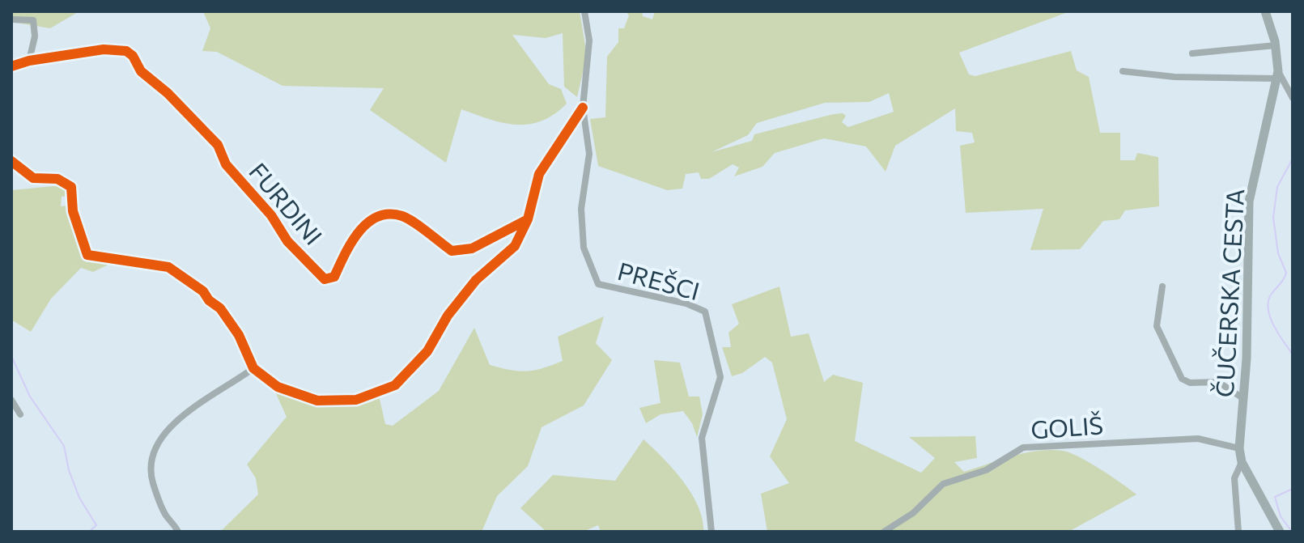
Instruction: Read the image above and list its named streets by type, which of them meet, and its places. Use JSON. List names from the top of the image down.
{
  "streets": {
    "street": [
      "FURDINI",
      "PREŠCI",
      "ČUČERSKA CESTA",
      "GOLIŠ"
    ]
  },
  "crossings": [
    ["ČUČERSKA CESTA", "GOLIŠ"]
  ]
}
